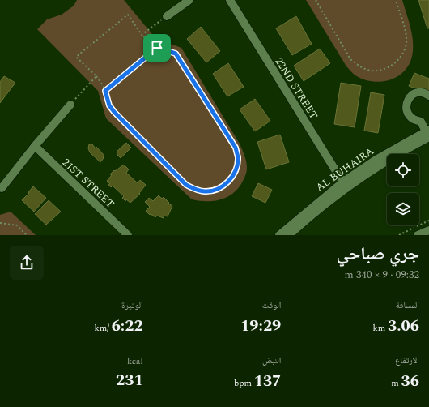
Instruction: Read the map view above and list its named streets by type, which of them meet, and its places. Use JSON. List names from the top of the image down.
{
  "streets": {
    "street": ["22ND STREET", "AL BUHAIRA", "21ST STREET"]
  },
  "crossings": [
    ["22ND STREET", "AL BUHAIRA"]
  ],
  "page": {
    "heading": ["جري صباحي", "09:32 · 9 × 340 m"],
    "stats": [
      ["المسافة", "3.06 km"],
      ["الوقت", "19:29"],
      ["الوتيرة", "6:22 /km"],
      ["الارتفاع", "36 m"],
      ["النبض", "137 bpm"],
      ["kcal", "231"]
    ]
  }
}
